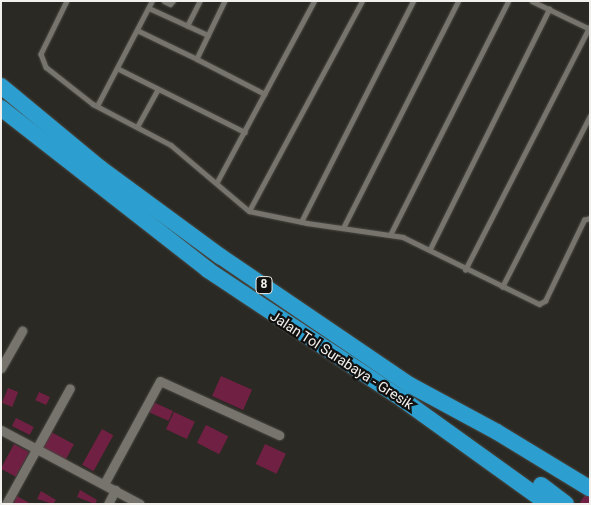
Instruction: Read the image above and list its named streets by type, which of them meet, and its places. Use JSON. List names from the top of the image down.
{
  "streets": {
    "highway": ["8", "Jalan Tol Surabaya - Gresik"]
  }
}
